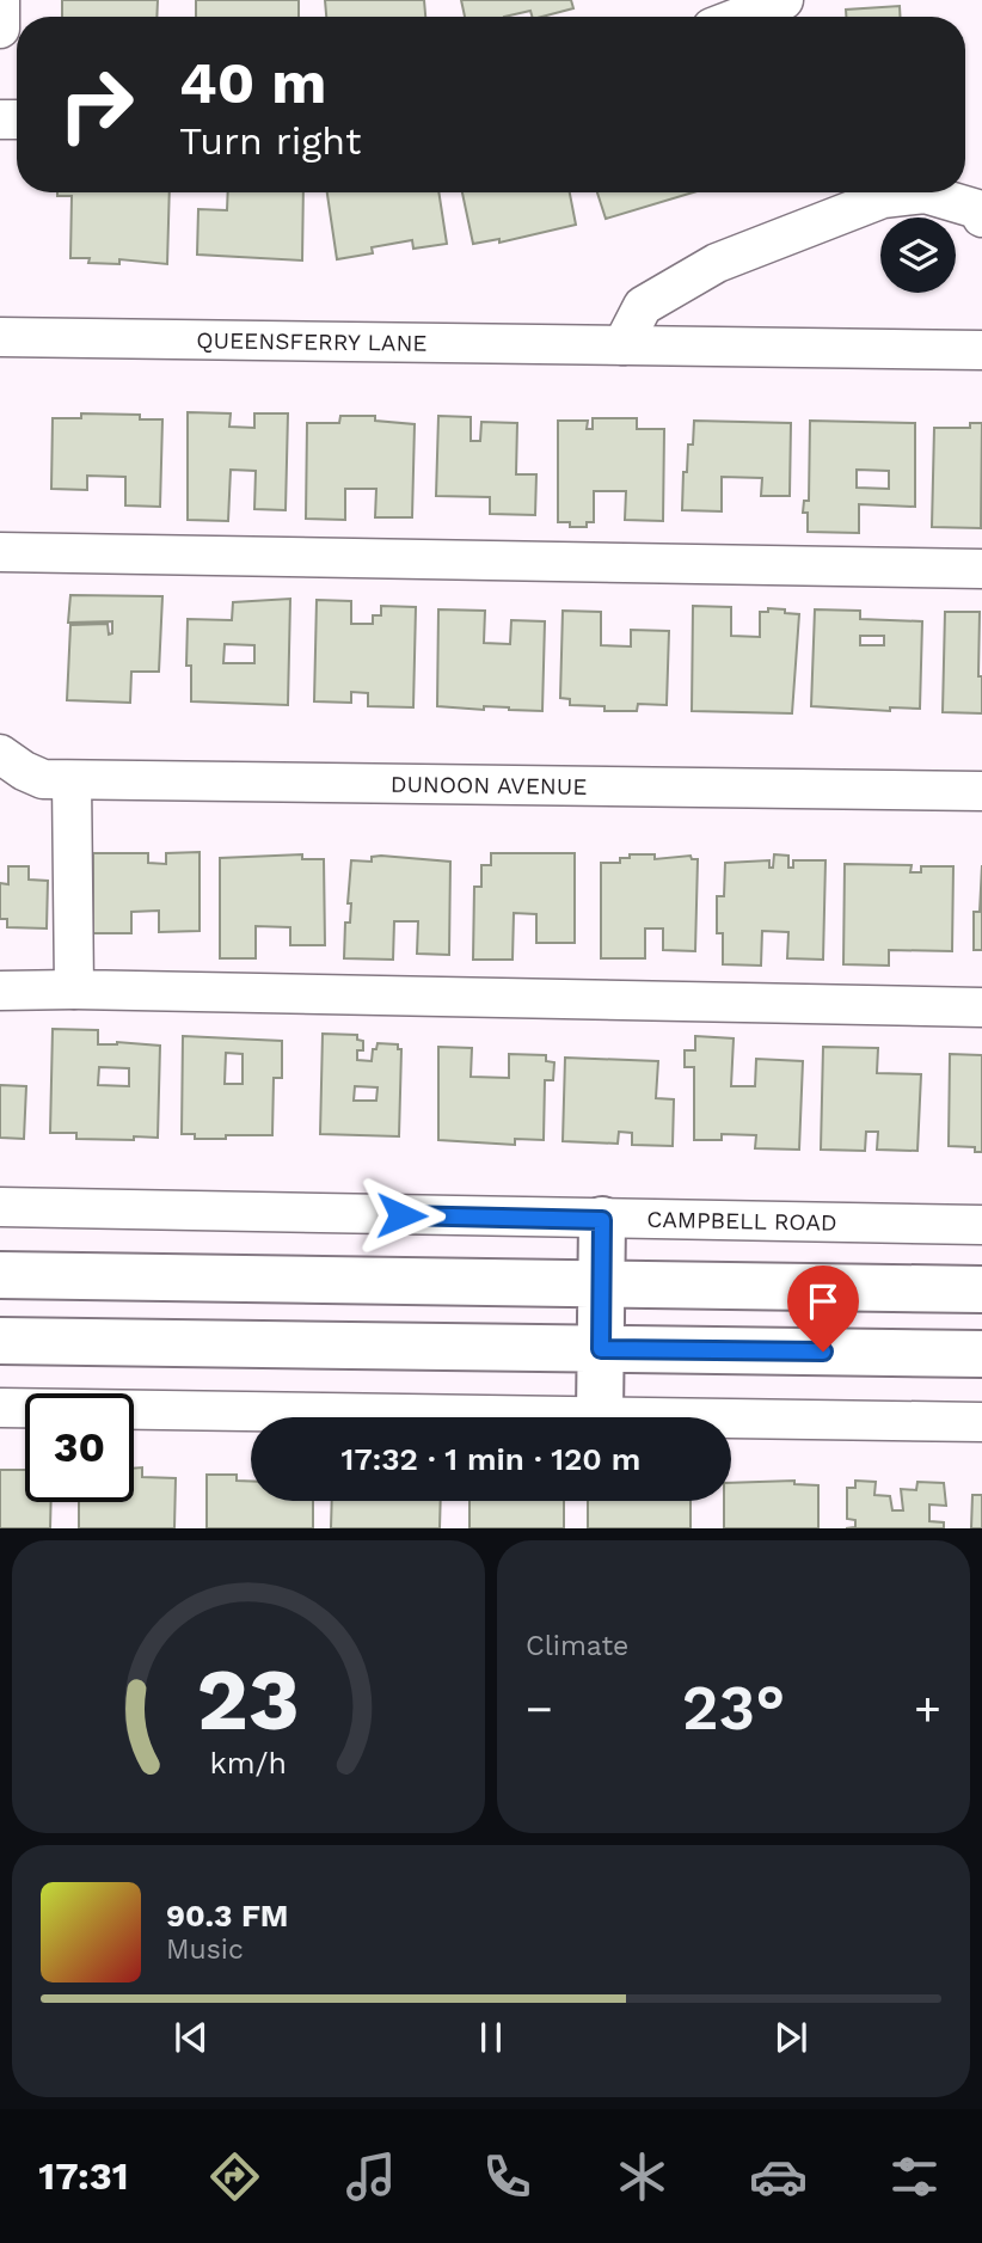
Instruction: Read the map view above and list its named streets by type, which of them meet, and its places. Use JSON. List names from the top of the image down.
{
  "streets": {
    "street": ["QUEENSFERRY LANE", "DUNOON AVENUE", "CAMPBELL ROAD"]
  },
  "page": {
    "turn": ["40 m", "Turn right"],
    "limit": "30",
    "trip": "17:32 · 1 min · 120 m",
    "tile": "Climate",
    "heat": ["−", "23°", "+"],
    "song": ["90.3 FM", "Music"],
    "tabs": "17:31",
    "gauge": ["23", "km/h"]
  }
}
